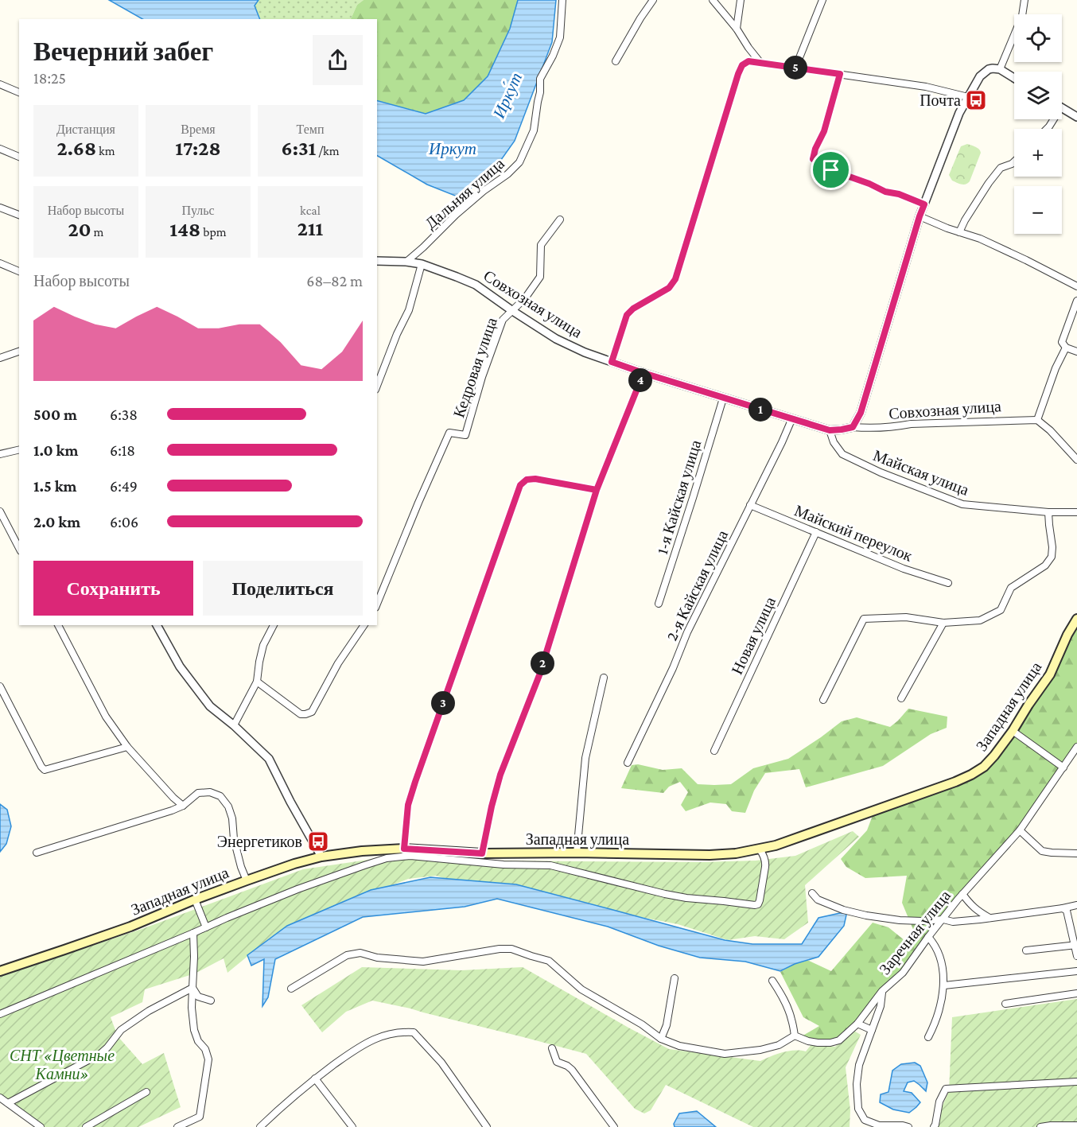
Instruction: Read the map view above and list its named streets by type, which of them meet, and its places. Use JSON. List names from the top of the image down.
{
  "streets": {
    "main road": ["Западная улица"],
    "street": [
      "Дальняя улица",
      "Совхозная улица",
      "Кедровая улица",
      "Майская улица",
      "1-я Кайская улица",
      "Майский переулок",
      "2-я Кайская улица",
      "Новая улица",
      "Заречная улица"
    ]
  },
  "crossings": [
    ["Дальняя улица", "Совхозная улица"],
    ["Совхозная улица", "Кедровая улица"],
    ["Совхозная улица", "Майская улица"],
    ["Совхозная улица", "1-я Кайская улица"],
    ["Совхозная улица", "2-я Кайская улица"],
    ["Майский переулок", "2-я Кайская улица"],
    ["Майский переулок", "Новая улица"]
  ],
  "water": ["Ирку́т", "Иркут"],
  "parks": ["СНТ «Цветные Камни»"],
  "places": {
    "bus stop": ["Почта", "Энергетиков"]
  },
  "page": {
    "map_buttons": ["+", "−"],
    "heading": ["Вечерний забег", "18:25"],
    "pins": [
      "5",
      "4",
      "1",
      "2",
      "3"
    ],
    "stats": [
      ["Дистанция", "2.68 km"],
      ["Время", "17:28"],
      ["Темп", "6:31 /km"],
      ["Набор высоты", "20 m"],
      ["Пульс", "148 bpm"],
      ["kcal", "211"]
    ],
    "chart": ["Набор высоты", "68–82 m"],
    "list": [
      {
        "name": "500 m",
        "note": "6:38"
      },
      {
        "name": "1.0 km",
        "note": "6:18"
      },
      {
        "name": "1.5 km",
        "note": "6:49"
      },
      {
        "name": "2.0 km",
        "note": "6:06"
      }
    ],
    "buttons": ["Сохранить", "Поделиться"]
  }
}
